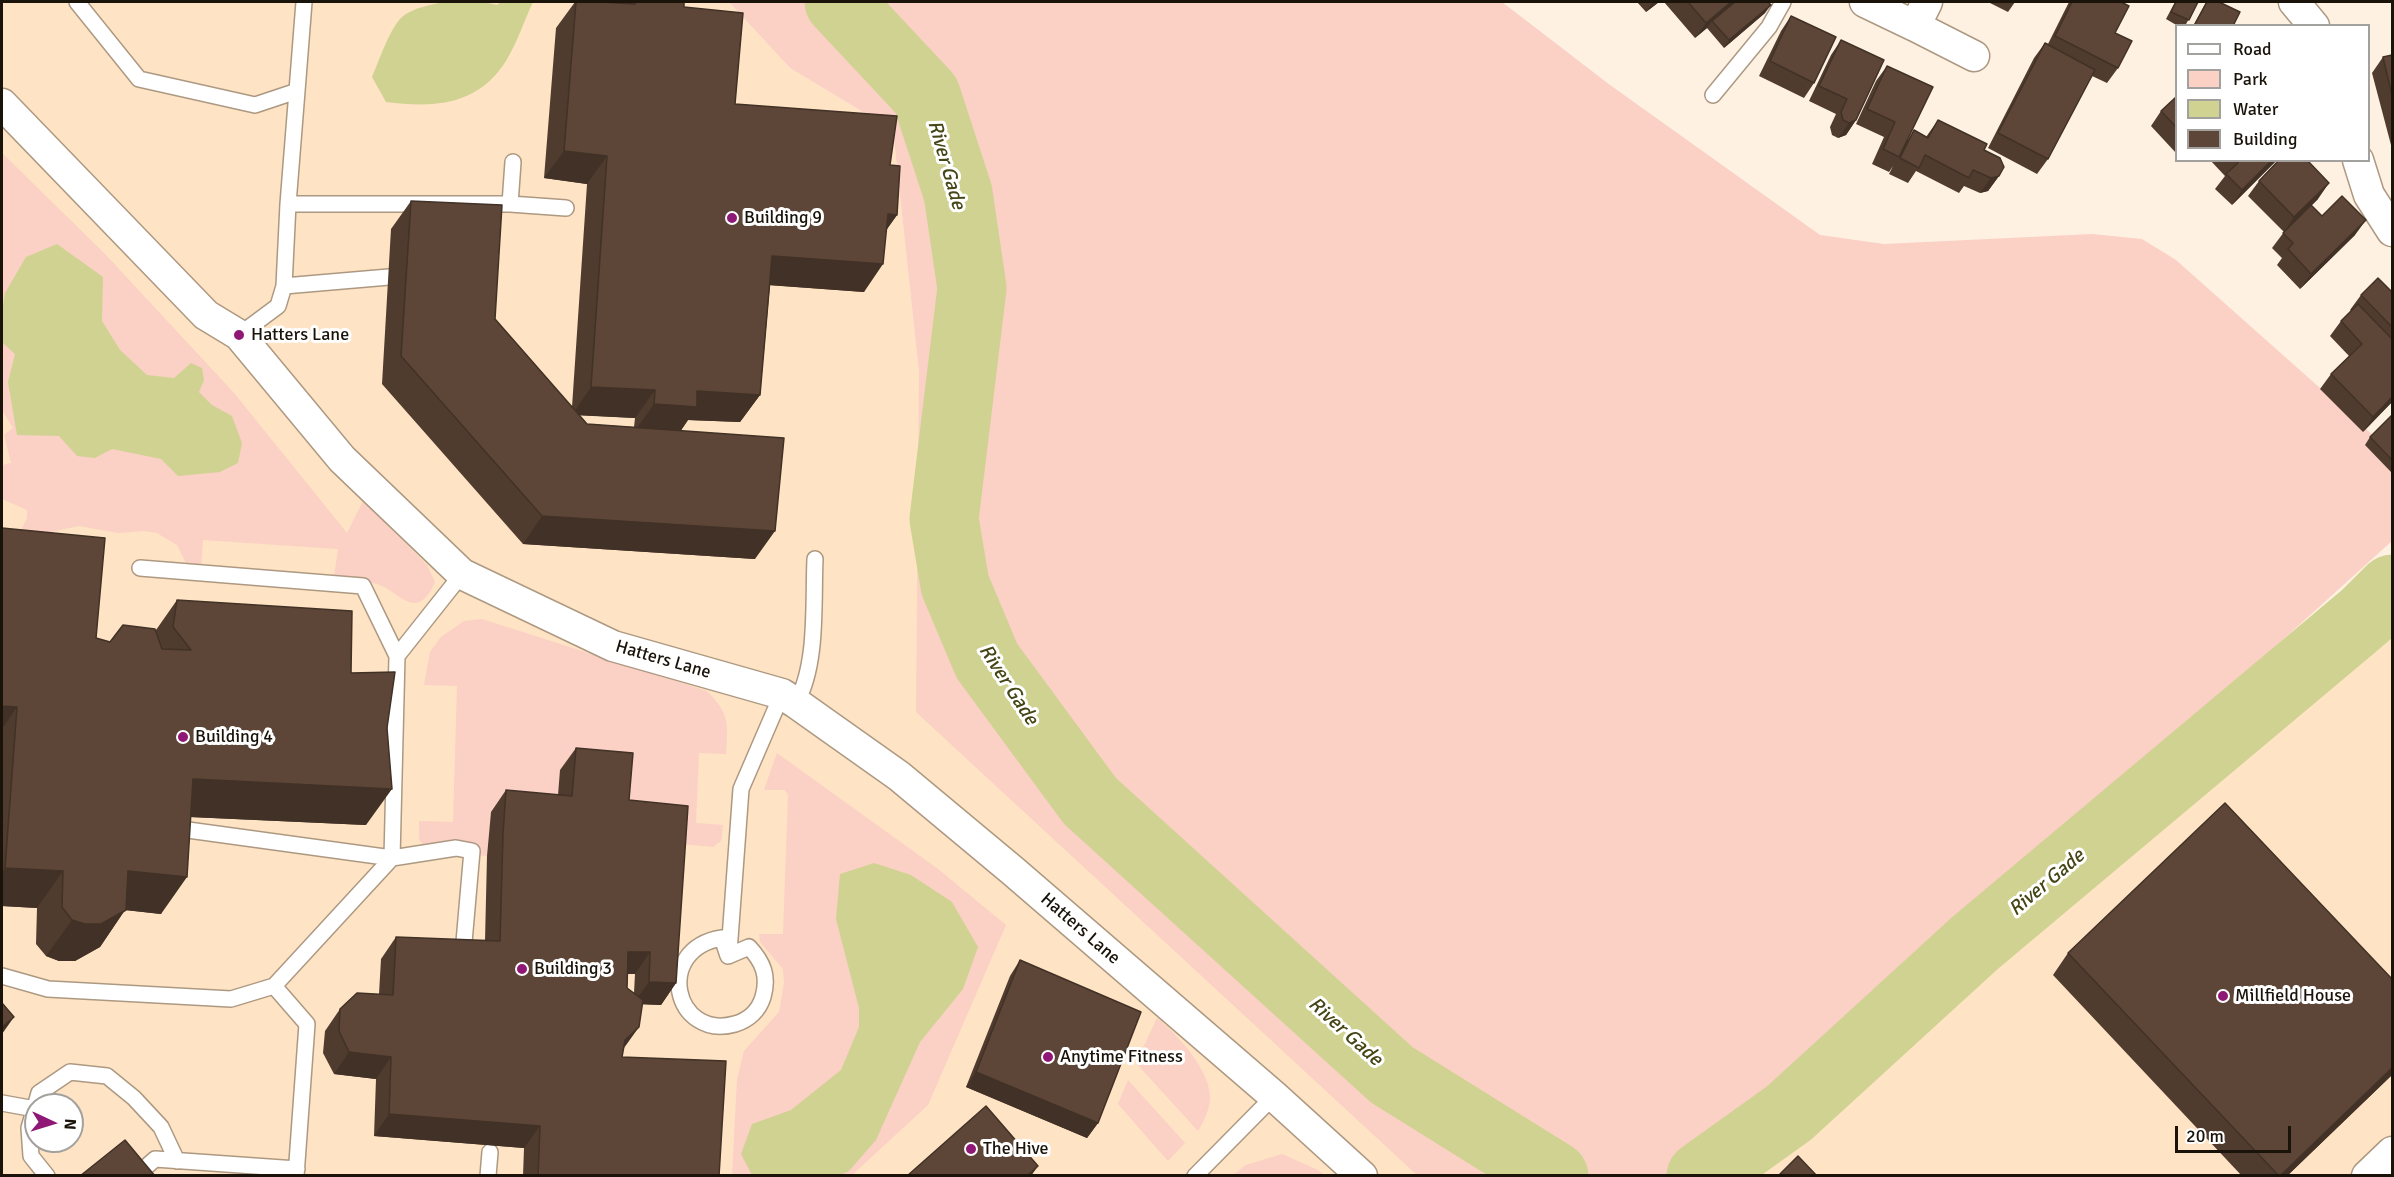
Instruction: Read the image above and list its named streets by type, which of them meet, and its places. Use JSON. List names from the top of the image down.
{
  "streets": {
    "street": ["Hatters Lane"]
  },
  "water": ["River Gade"],
  "places": [
    "Building 9",
    "Hatters Lane",
    "Building 4",
    "Building 3",
    "Millfield House",
    "Anytime Fitness",
    "The Hive"
  ],
  "legend": [
    "Road",
    "Park",
    "Water",
    "Building"
  ],
  "scale_bar": "20 m",
  "north": "right"
}
